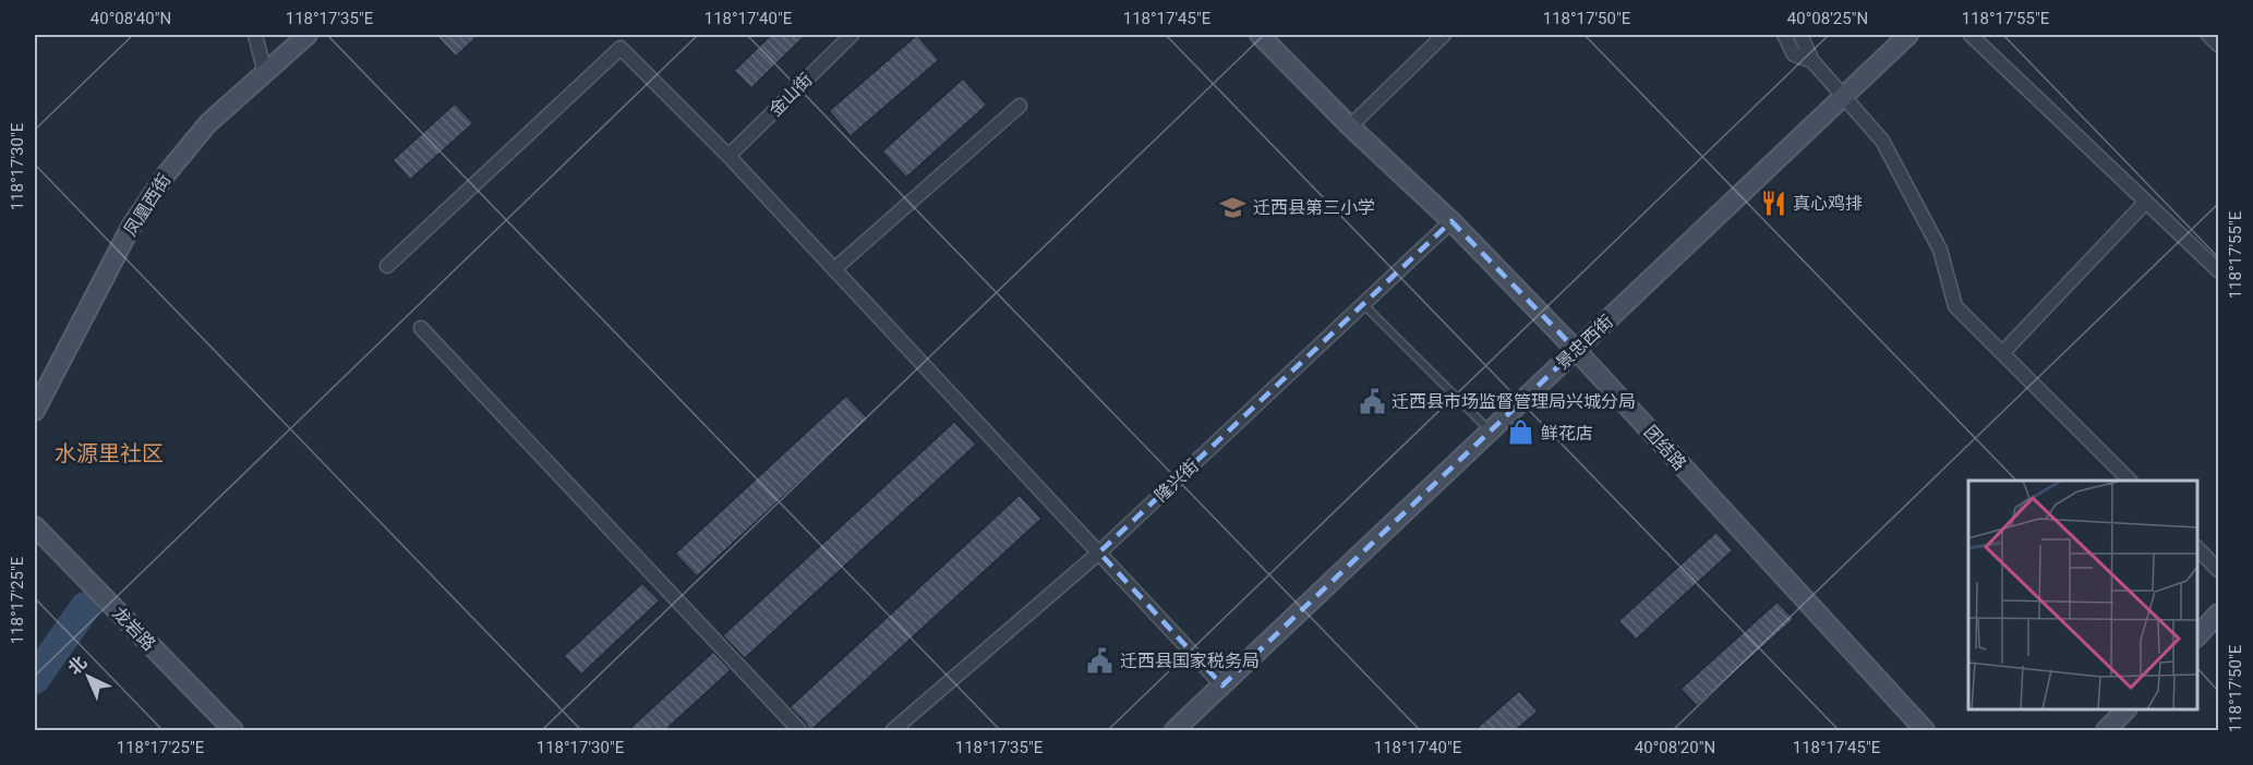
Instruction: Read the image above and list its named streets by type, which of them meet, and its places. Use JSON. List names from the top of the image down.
{
  "streets": {
    "street": [
      "金山街",
      "凤凰西街",
      "景忠西街",
      "团结路",
      "隆兴街",
      "龙岩路"
    ]
  },
  "crossings": [
    ["景忠西街", "团结路"],
    ["团结路", "隆兴街"]
  ],
  "districts": ["水源里社区"],
  "places": {
    "restaurant": ["真心鸡排"],
    "school or university": ["迁西县第三小学"],
    "public building": ["迁西县市场监督管理局兴城分局", "迁西县国家税务局"],
    "shop": ["鲜花店"]
  },
  "north": "top left",
  "coordinates": [
    "40°08'40\"N",
    "118°17'35\"E",
    "118°17'40\"E",
    "118°17'45\"E",
    "118°17'50\"E",
    "40°08'25\"N",
    "118°17'55\"E",
    "118°17'30\"E",
    "118°17'25\"E",
    "40°08'20\"N"
  ]
}
